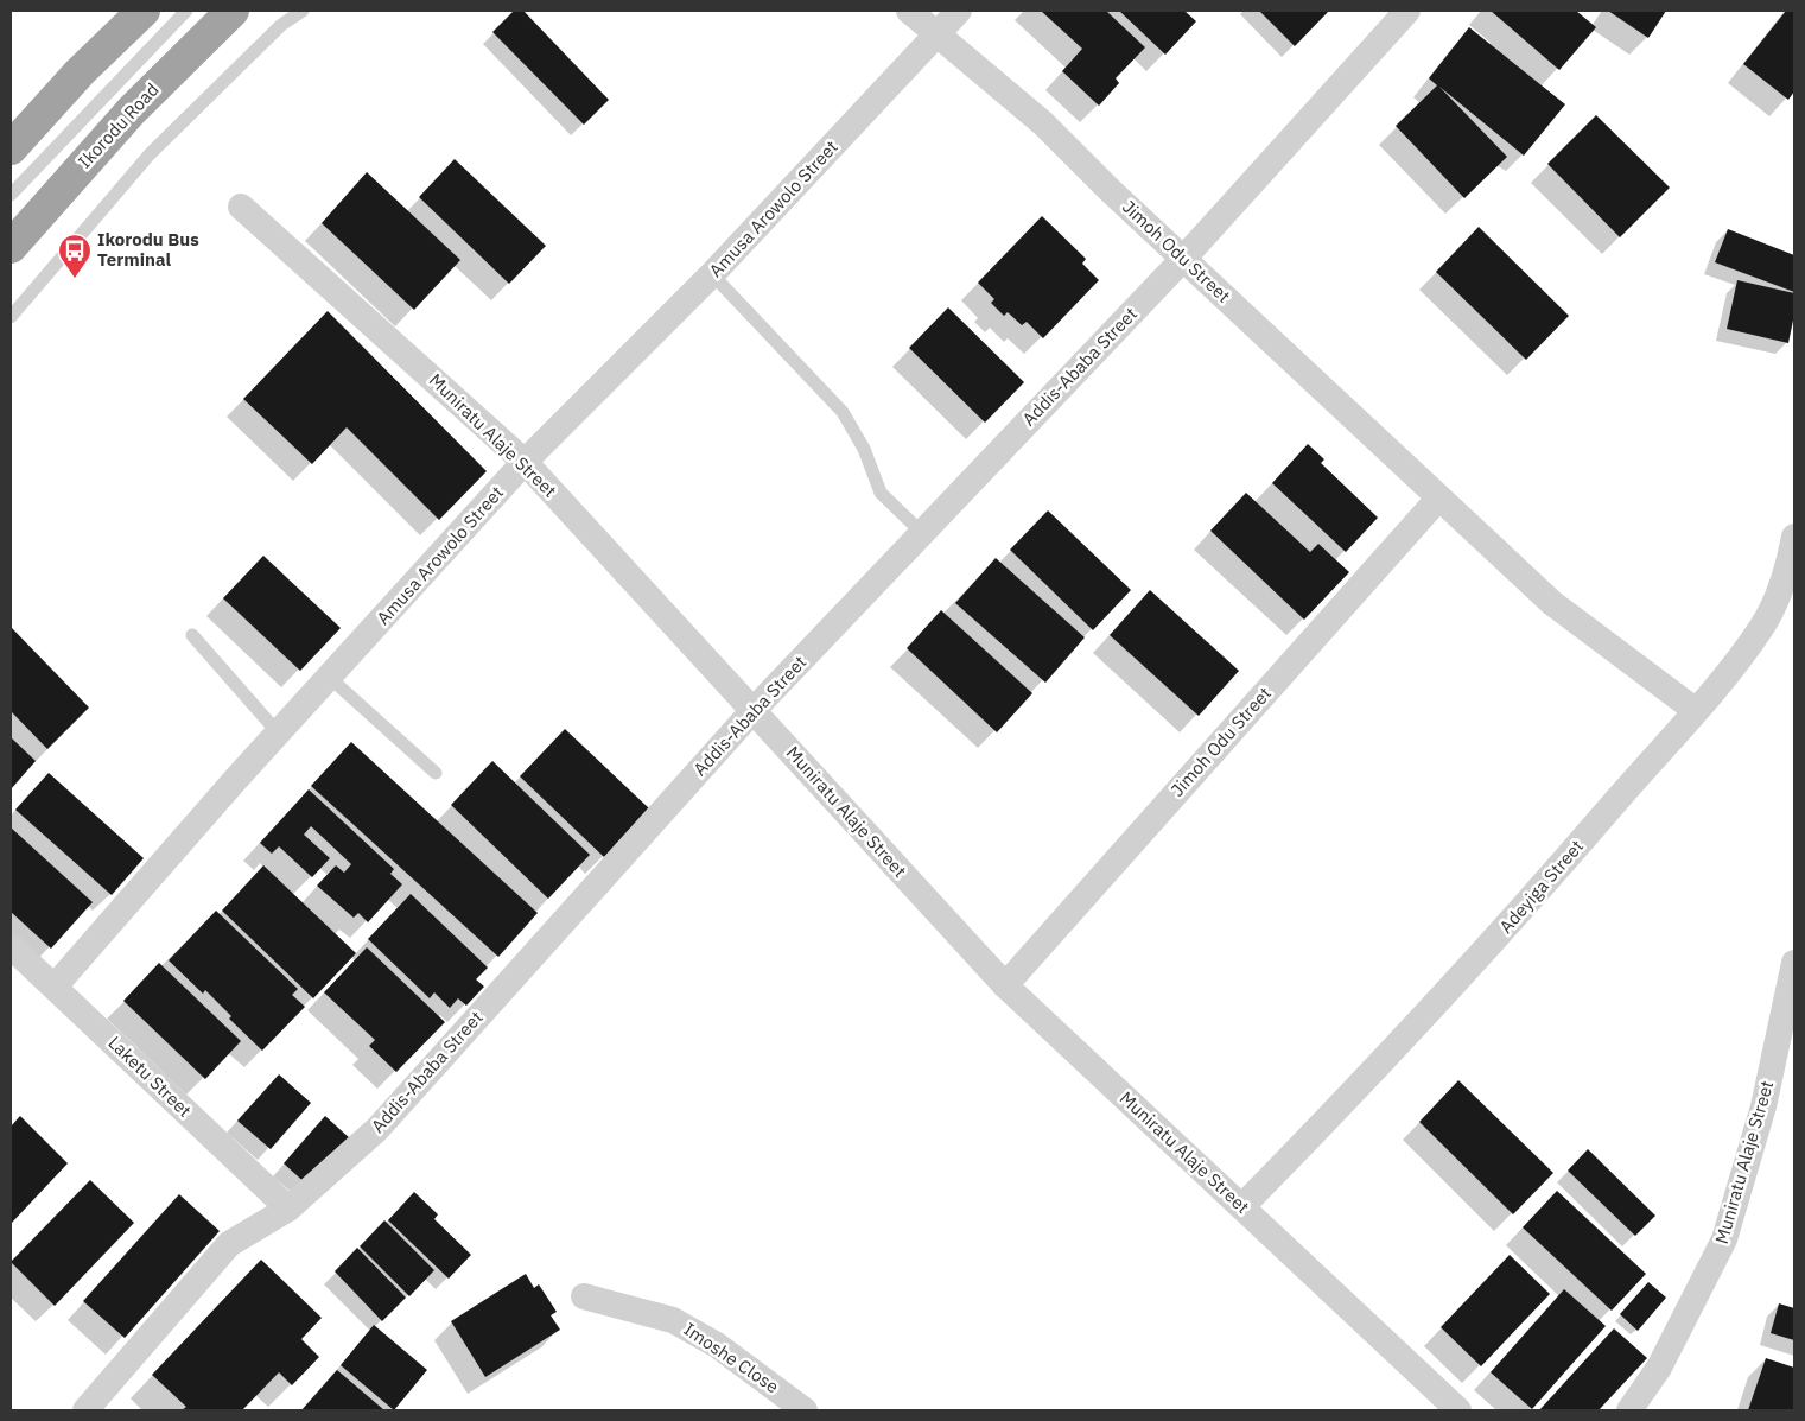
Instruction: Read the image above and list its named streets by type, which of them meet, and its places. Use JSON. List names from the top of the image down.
{
  "streets": {
    "highway": ["Ikorodu Road"],
    "street": [
      "Amusa Arowolo Street",
      "Jimoh Odu Street",
      "Addis-Ababa Street",
      "Muniratu Alaje Street",
      "Adeyiga Street",
      "Laketu Street",
      "Imoshe Close"
    ]
  },
  "crossings": [
    ["Amusa Arowolo Street", "Jimoh Odu Street"],
    ["Amusa Arowolo Street", "Muniratu Alaje Street"],
    ["Amusa Arowolo Street", "Laketu Street"],
    ["Jimoh Odu Street", "Addis-Ababa Street"],
    ["Jimoh Odu Street", "Muniratu Alaje Street"],
    ["Jimoh Odu Street", "Adeyiga Street"],
    ["Addis-Ababa Street", "Muniratu Alaje Street"],
    ["Addis-Ababa Street", "Laketu Street"],
    ["Muniratu Alaje Street", "Adeyiga Street"]
  ],
  "places": {
    "bus stop": ["Ikorodu Bus Terminal"]
  }
}
